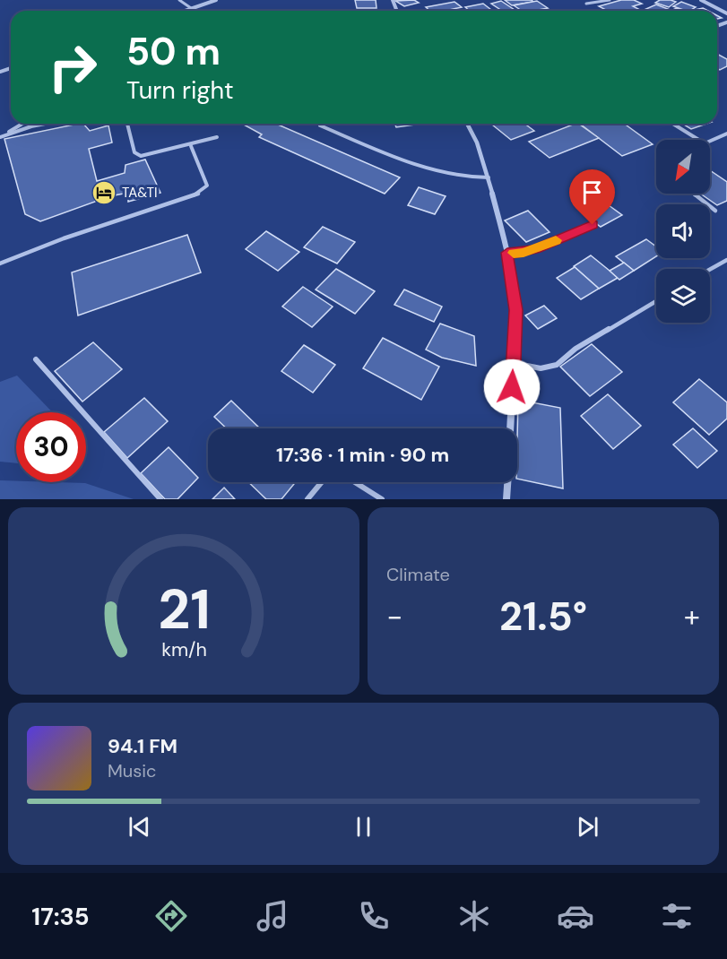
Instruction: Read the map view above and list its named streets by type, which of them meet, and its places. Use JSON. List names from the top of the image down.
{
  "places": {
    "hotel": ["TA&TI"]
  },
  "north": "bottom left",
  "page": {
    "turn": ["50 m", "Turn right"],
    "limit": "30",
    "trip": "17:36 · 1 min · 90 m",
    "tile": "Climate",
    "heat": ["−", "21.5°", "+"],
    "song": ["94.1 FM", "Music"],
    "tabs": "17:35",
    "gauge": ["21", "km/h"]
  }
}
